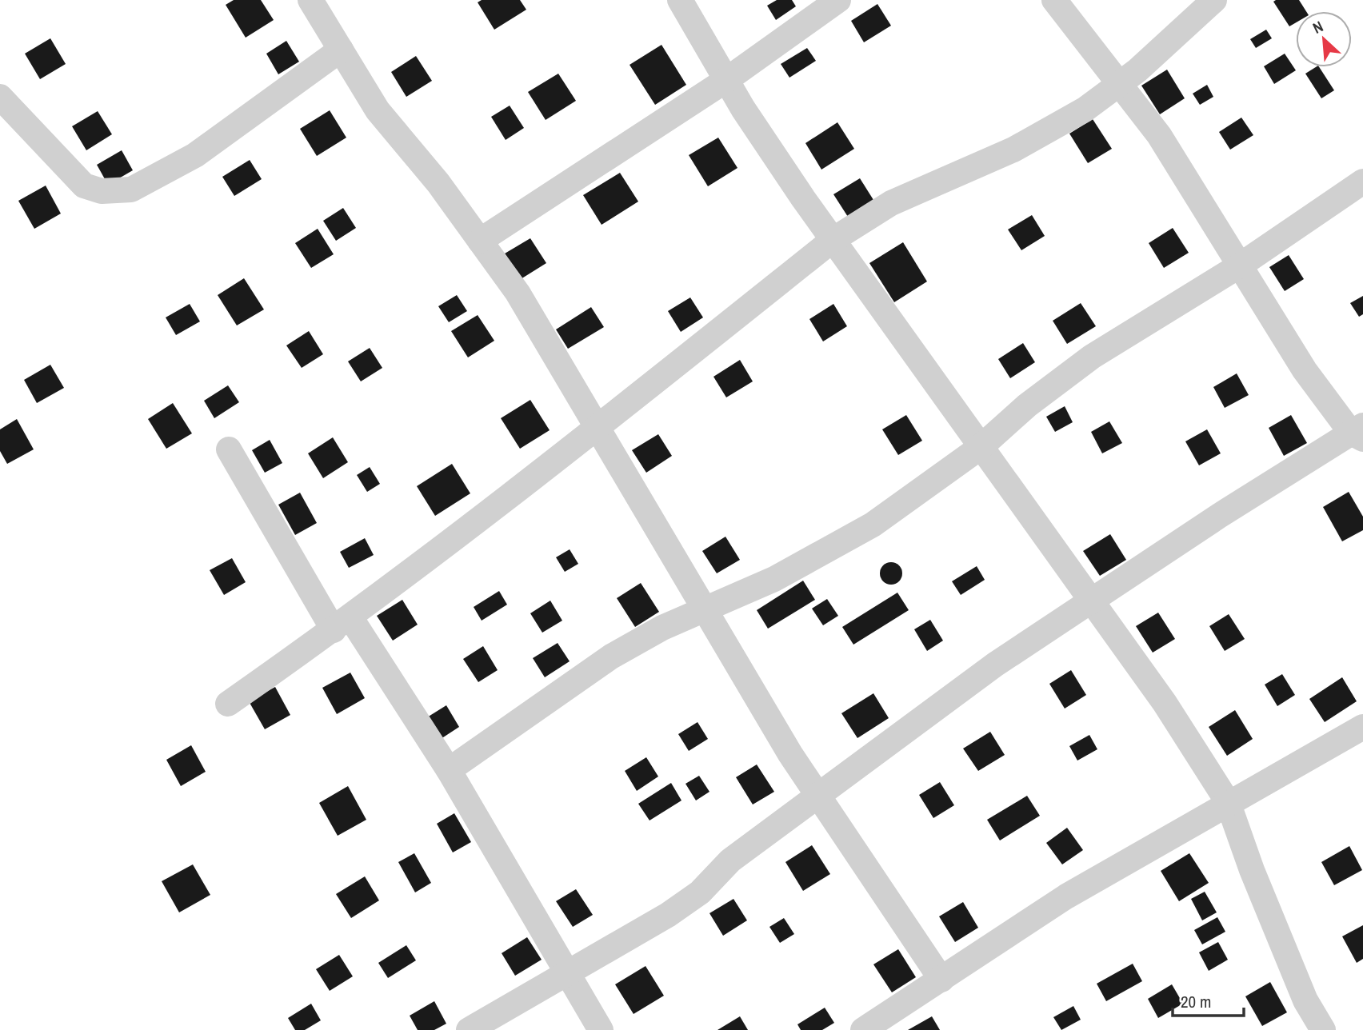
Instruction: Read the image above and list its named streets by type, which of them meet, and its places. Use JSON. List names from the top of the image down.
{
  "scale_bar": "20 m",
  "north": "top left"
}
